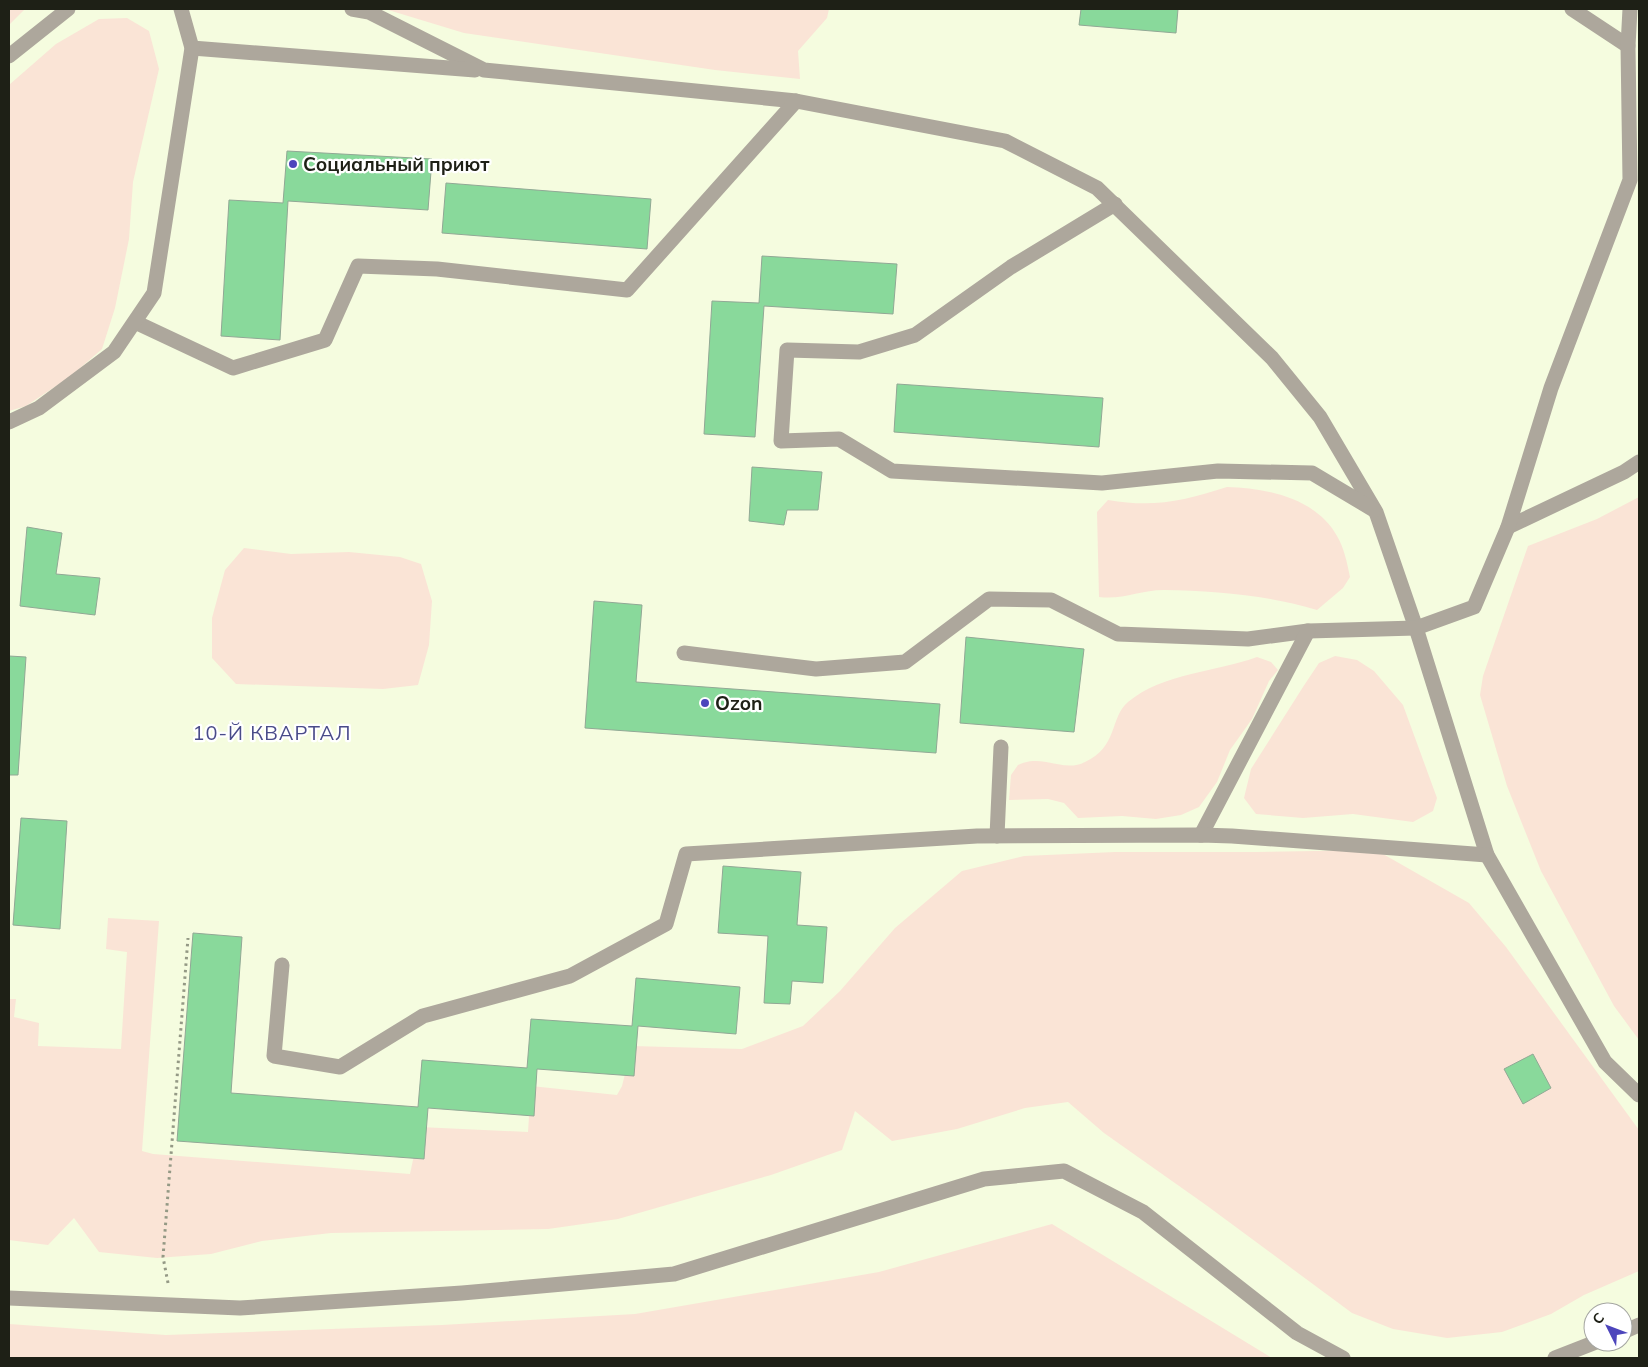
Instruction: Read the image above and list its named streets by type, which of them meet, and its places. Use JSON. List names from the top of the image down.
{
  "districts": ["10-Й КВАРТАЛ"],
  "places": ["Социальный приют", "Ozon"],
  "north": "top left"
}
